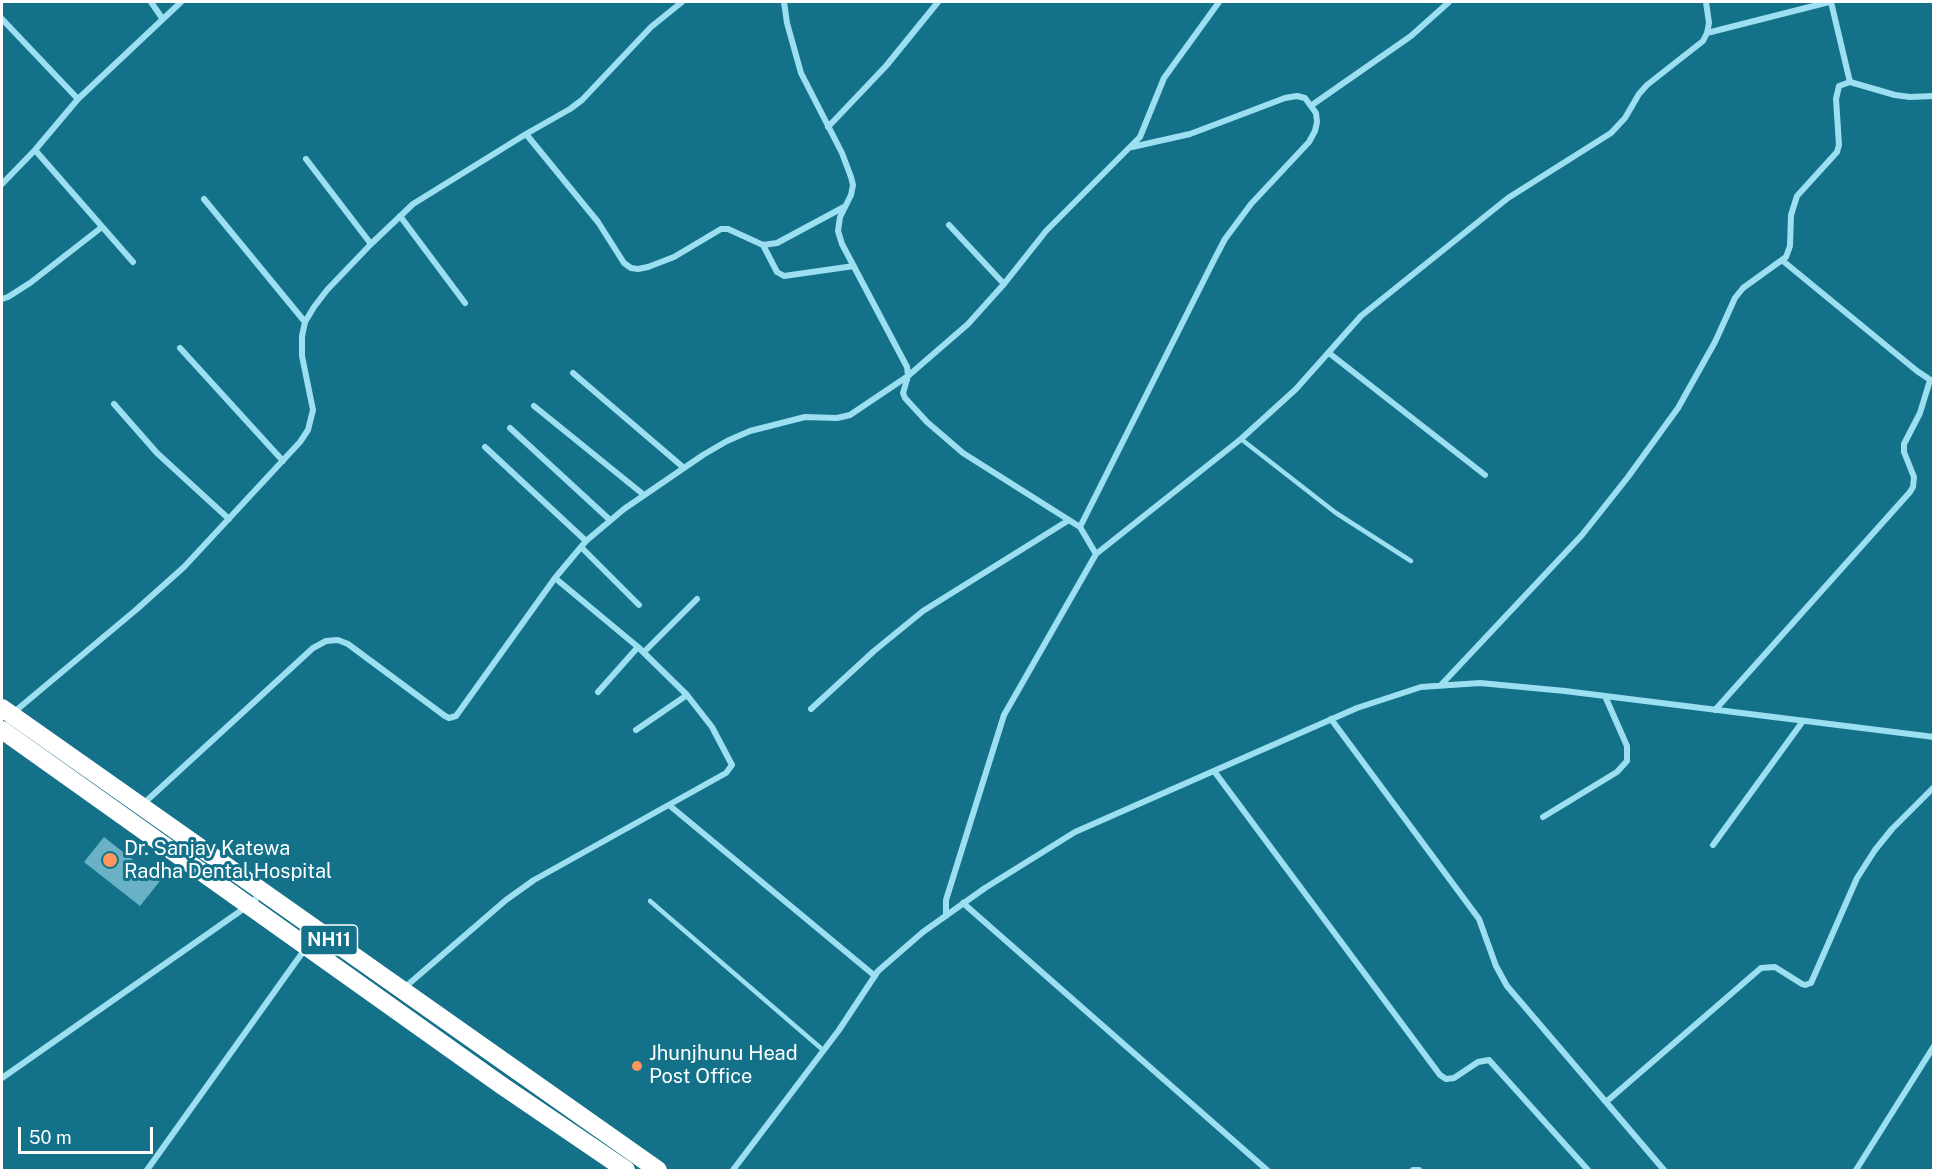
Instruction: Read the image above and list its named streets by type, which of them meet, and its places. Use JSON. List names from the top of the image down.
{
  "streets": {
    "highway": ["NH11"]
  },
  "places": ["Dr. Sanjay Katewa Radha Dental Hospital", "Jhunjhunu Head Post Office"],
  "scale_bar": "50 m"
}
